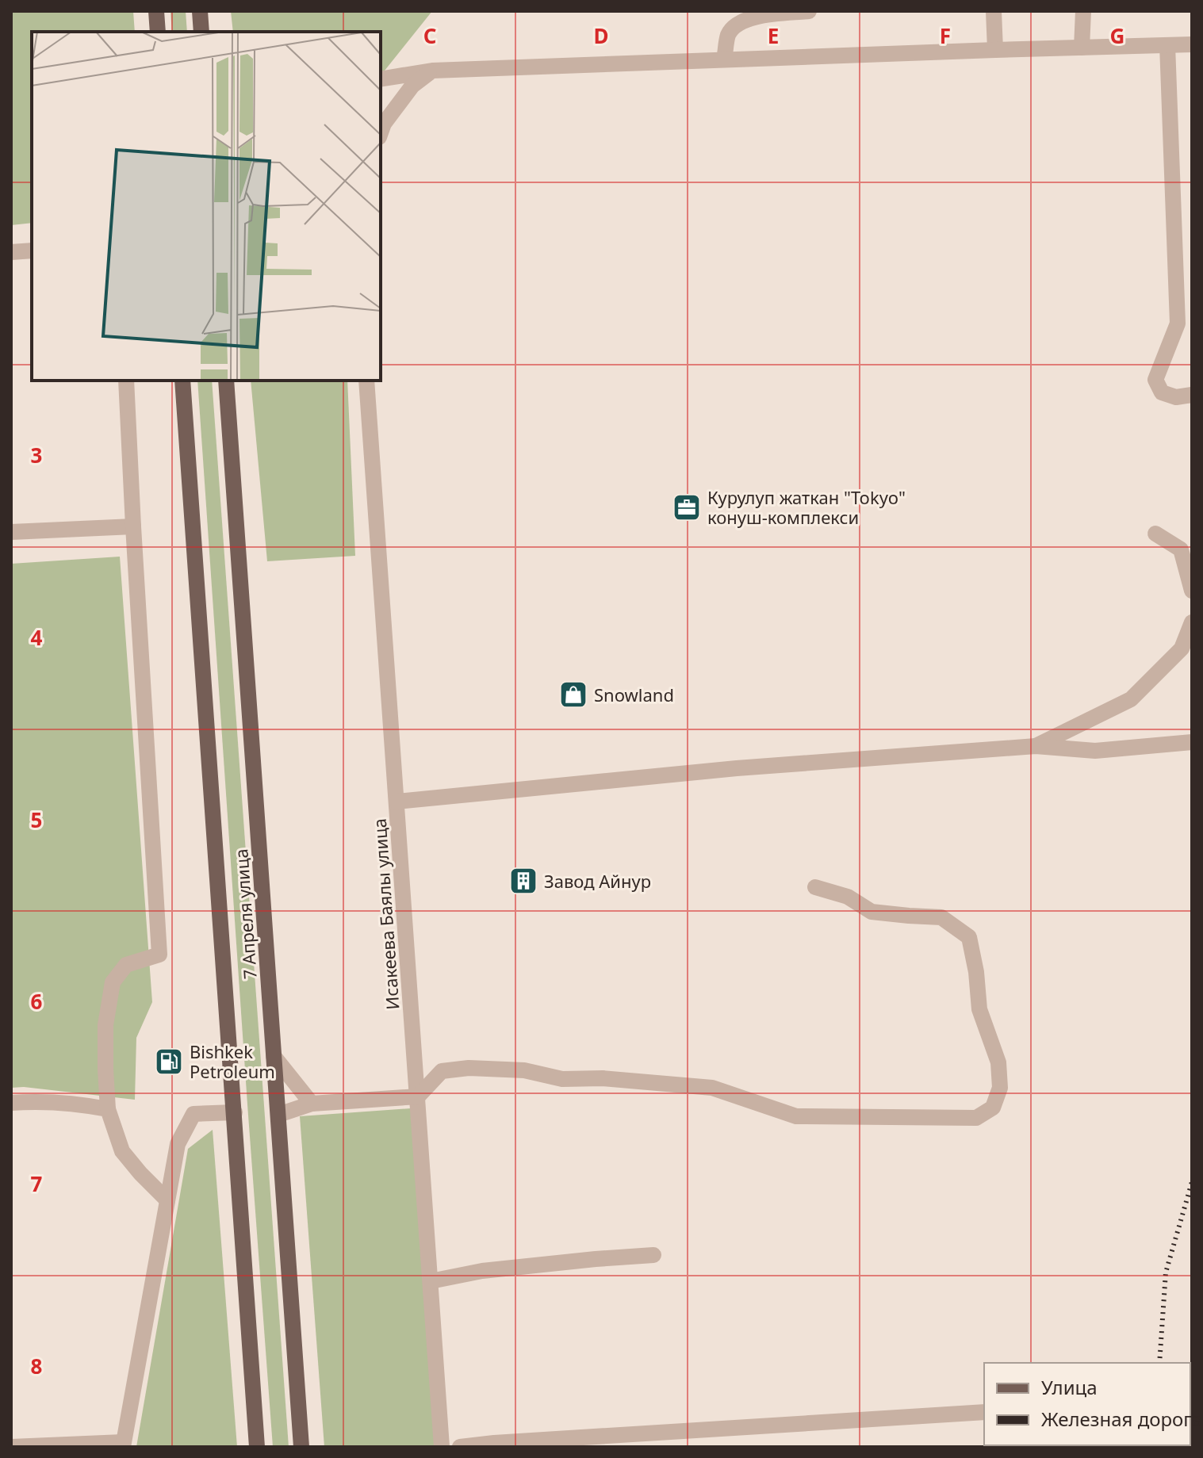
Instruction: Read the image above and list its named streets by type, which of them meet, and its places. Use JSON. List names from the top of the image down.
{
  "streets": {
    "main road": ["7 Апреля улица"],
    "street": ["Исакеева Баялы улица"]
  },
  "places": {
    "office": ["Курулуп жаткан \"Tokyo\" конуш-комплекси"],
    "shop": ["Snowland"],
    "building": ["Завод Айнур"],
    "fuel station": ["Bishkek Petroleum"]
  },
  "legend": ["Улица", "Железная дорога"],
  "grid": {
    "columns": [
      "C",
      "D",
      "E",
      "F",
      "G"
    ],
    "rows": [
      "3",
      "4",
      "5",
      "6",
      "7",
      "8"
    ]
  }
}
